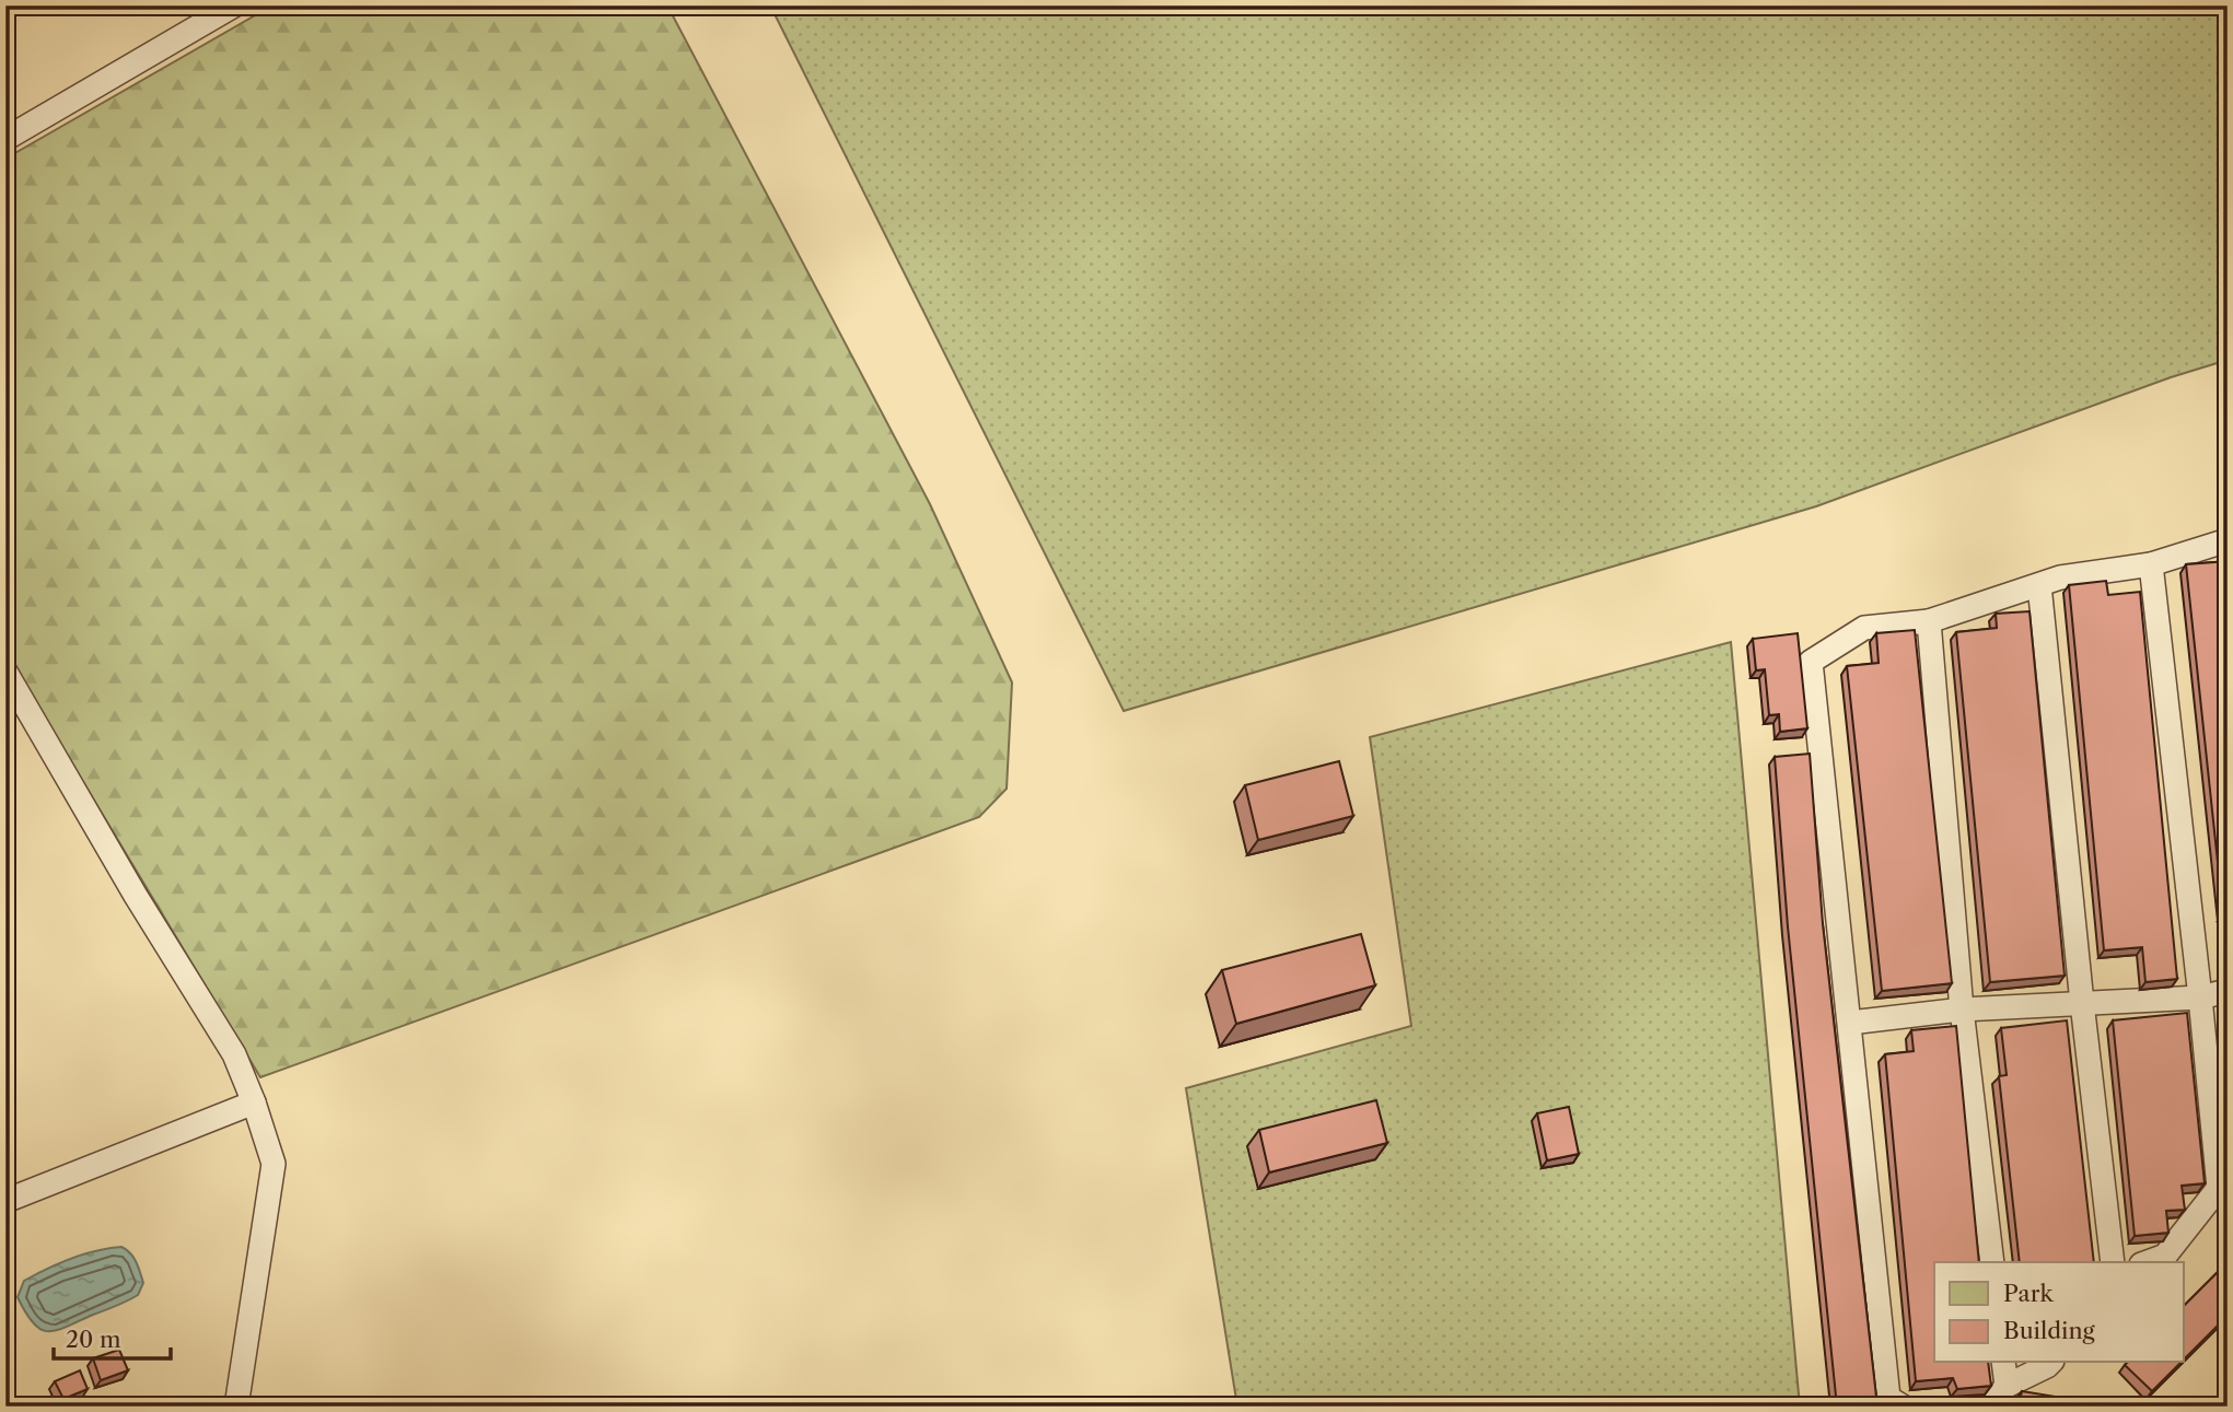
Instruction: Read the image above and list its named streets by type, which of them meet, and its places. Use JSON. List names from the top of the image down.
{
  "legend": ["Park", "Building"],
  "scale_bar": "20 m"
}
